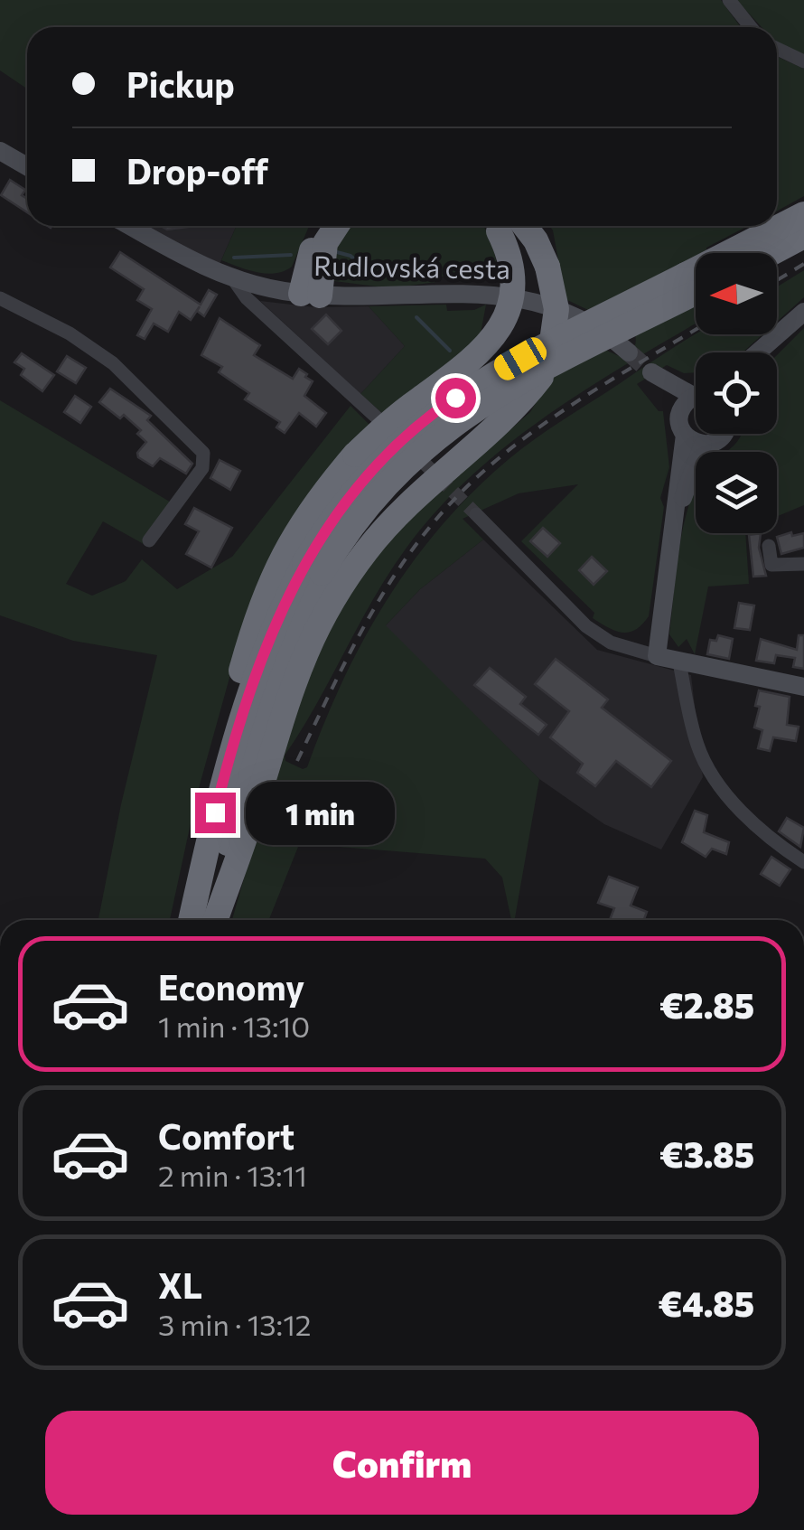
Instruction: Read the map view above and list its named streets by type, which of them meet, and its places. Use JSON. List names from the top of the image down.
{
  "streets": {
    "street": ["Rudlovská cesta"]
  },
  "north": "left",
  "page": {
    "banner": ["Pickup", "Drop-off"],
    "bubble": "1 min",
    "list": [
      {
        "name": "Economy",
        "note": "1 min · 13:10",
        "value": "€2.85"
      },
      {
        "name": "Comfort",
        "note": "2 min · 13:11",
        "value": "€3.85"
      },
      {
        "name": "XL",
        "note": "3 min · 13:12",
        "value": "€4.85"
      }
    ],
    "buttons": "Confirm"
  }
}
